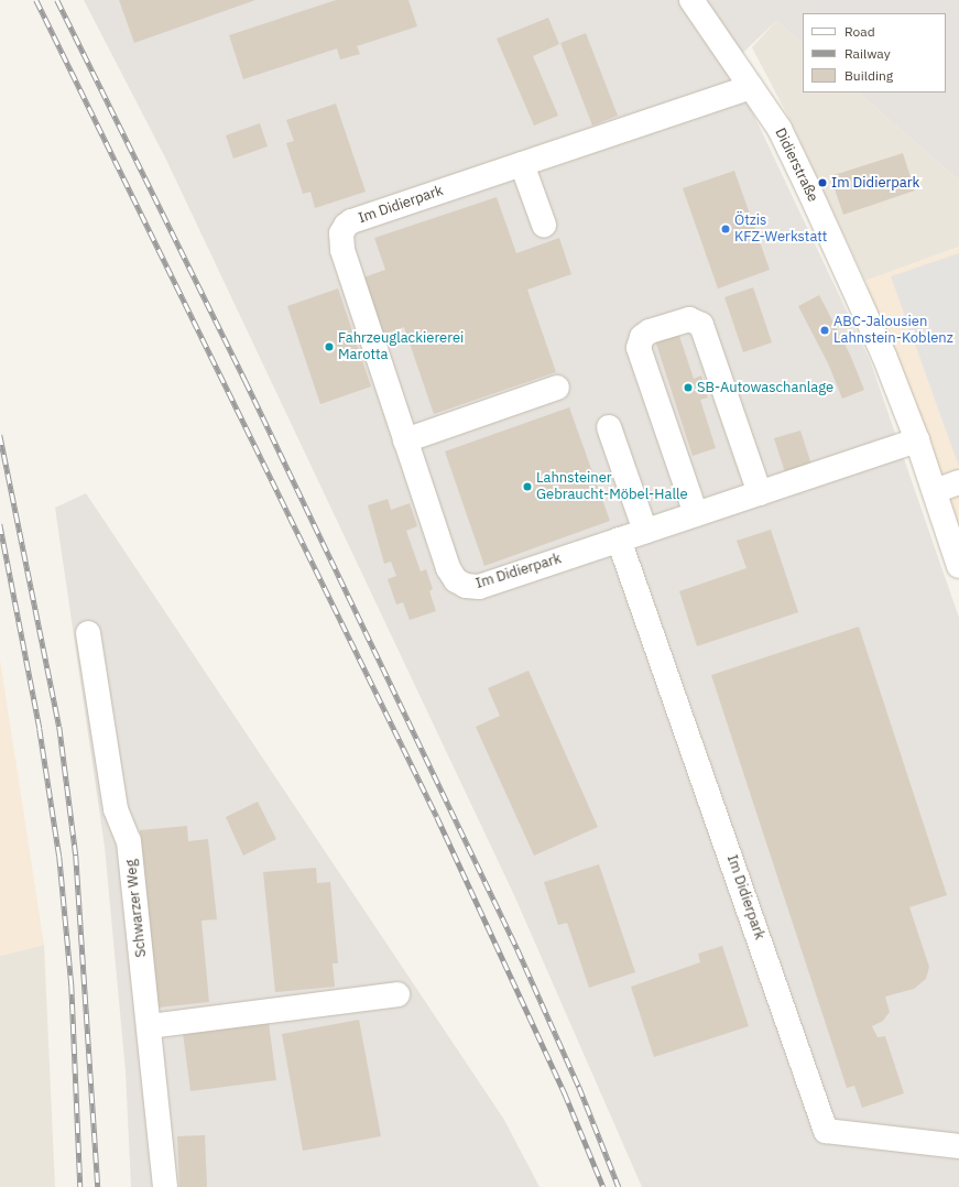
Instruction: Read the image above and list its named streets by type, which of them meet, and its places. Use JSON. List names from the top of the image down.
{
  "streets": {
    "street": ["Didierstraße", "Im Didierpark", "Schwarzer Weg"]
  },
  "crossings": [
    ["Didierstraße", "Im Didierpark"]
  ],
  "places": [
    "Im Didierpark",
    "Ötzis KFZ-Werkstatt",
    "ABC-Jalousien Lahnstein-Koblenz",
    "Fahrzeuglackiererei Marotta",
    "SB-Autowaschanlage",
    "Lahnsteiner Gebraucht-Möbel-Halle"
  ],
  "legend": ["Road", "Railway", "Building"]
}
